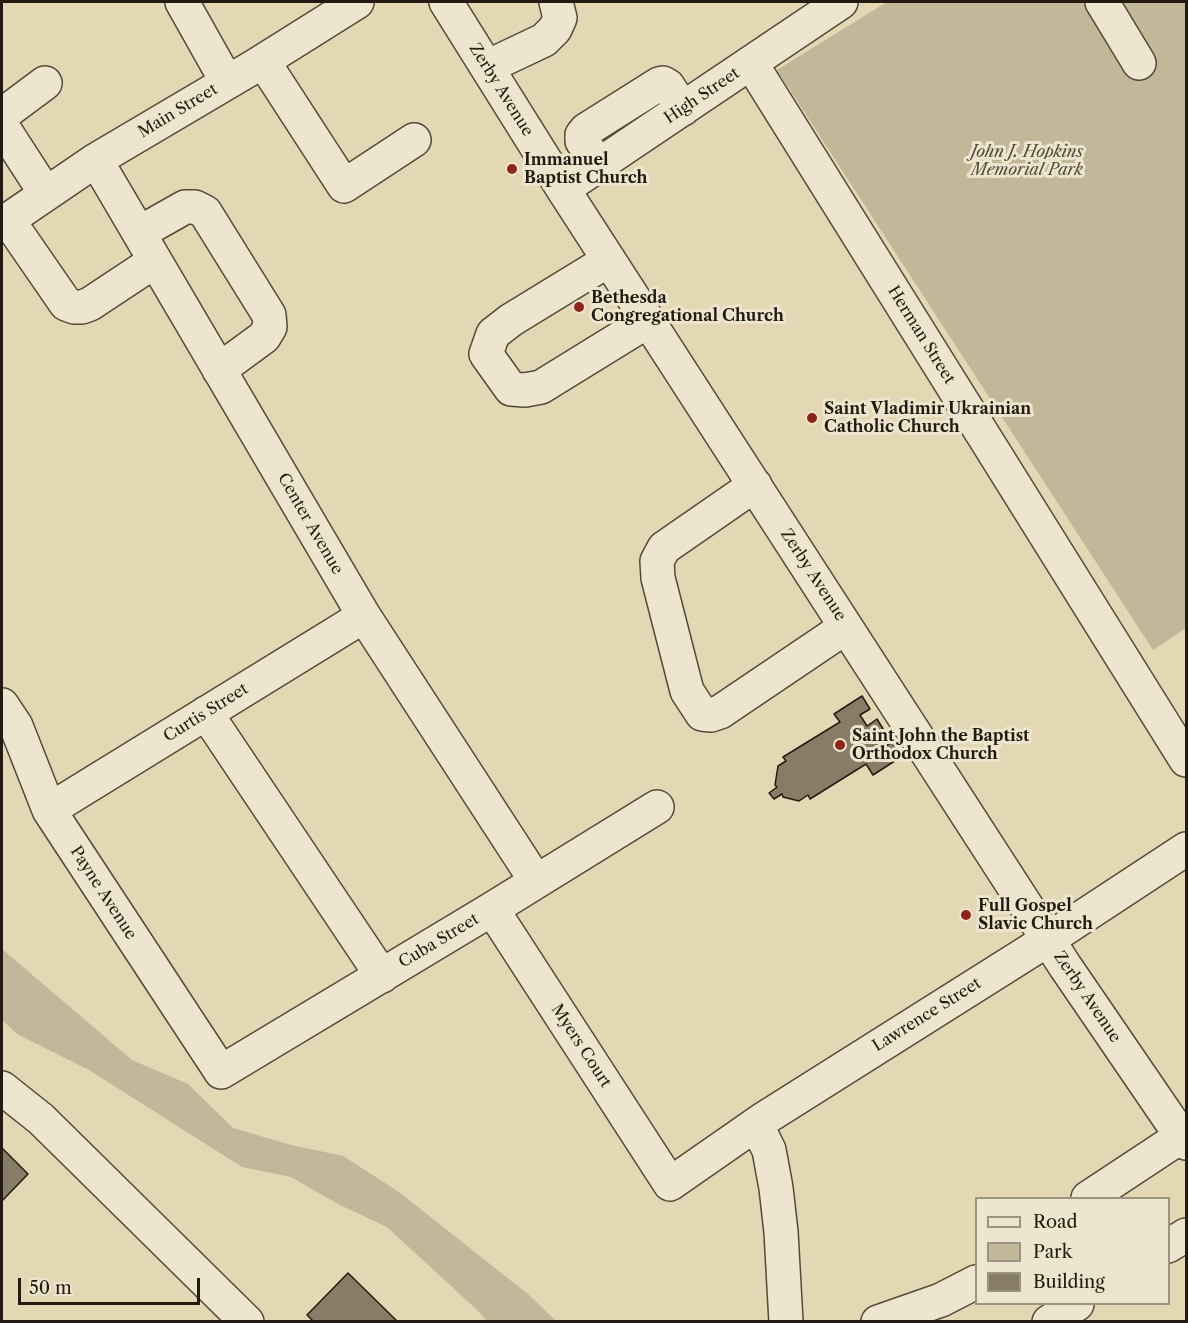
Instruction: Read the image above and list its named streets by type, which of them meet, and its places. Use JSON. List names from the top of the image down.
{
  "streets": {
    "street": [
      "Zerby Avenue",
      "High Street",
      "Main Street",
      "Herman Street",
      "Center Avenue",
      "Curtis Street",
      "Payne Avenue",
      "Cuba Street",
      "Lawrence Street",
      "Myers Court"
    ]
  },
  "crossings": [
    ["Zerby Avenue", "High Street"],
    ["Zerby Avenue", "Lawrence Street"],
    ["High Street", "Herman Street"],
    ["Main Street", "Center Avenue"],
    ["Center Avenue", "Curtis Street"],
    ["Center Avenue", "Cuba Street"],
    ["Curtis Street", "Payne Avenue"],
    ["Payne Avenue", "Cuba Street"],
    ["Cuba Street", "Myers Court"],
    ["Lawrence Street", "Myers Court"]
  ],
  "parks": ["John J. Hopkins Memorial Park"],
  "places": [
    "Immanuel Baptist Church",
    "Bethesda Congregational Church",
    "Saint Vladimir Ukrainian Catholic Church",
    "Saint John the Baptist Orthodox Church",
    "Full Gospel Slavic Church"
  ],
  "legend": ["Road", "Park", "Building"],
  "scale_bar": "50 m"
}
